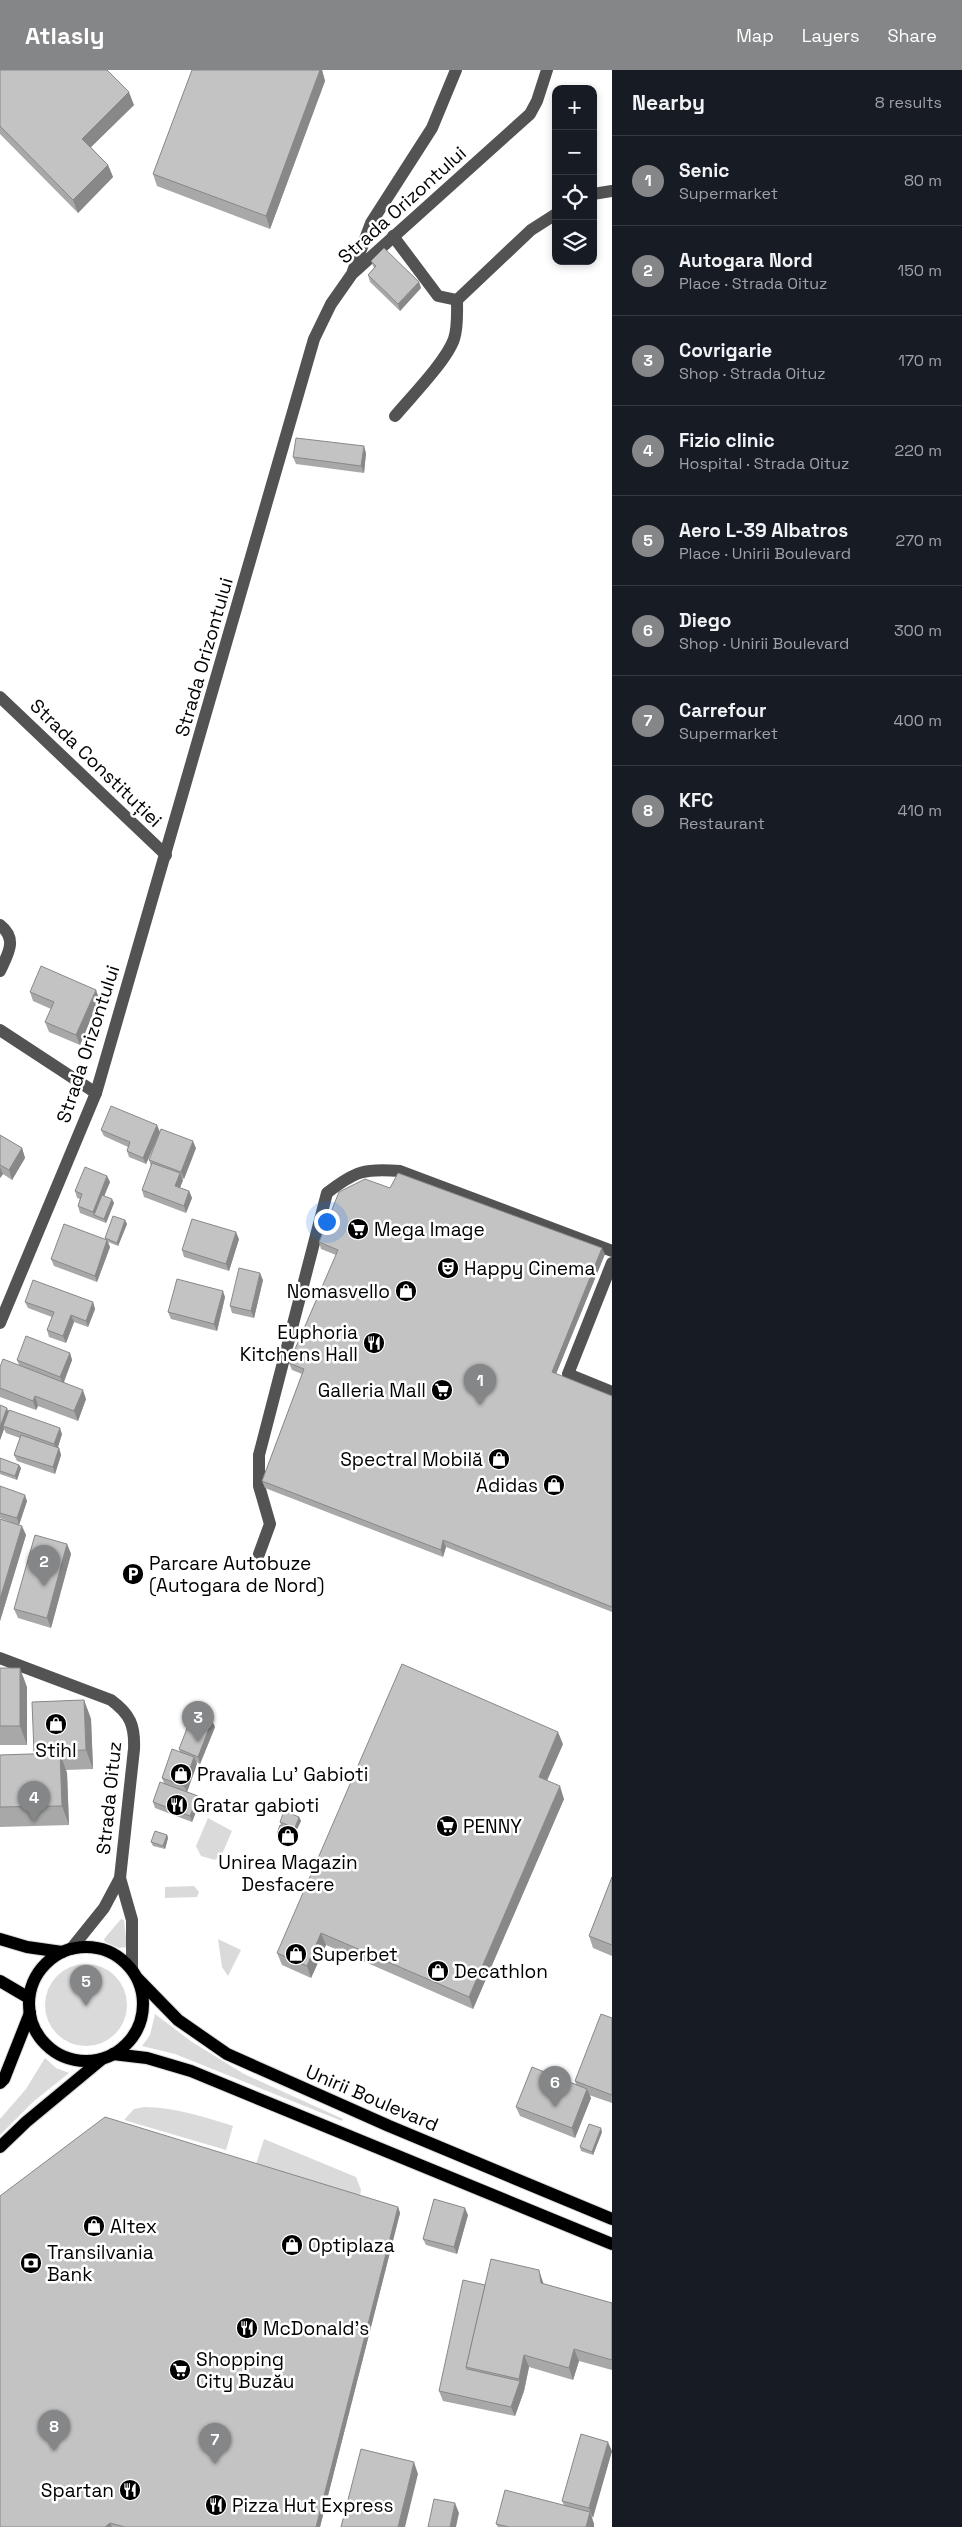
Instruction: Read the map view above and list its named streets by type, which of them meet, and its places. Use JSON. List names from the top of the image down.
{
  "streets": {
    "main road": ["Unirii Boulevard"],
    "street": ["Strada Orizontului", "Strada Constituției", "Strada Oituz"]
  },
  "crossings": [
    ["Strada Orizontului", "Strada Constituției"],
    ["Strada Oituz", "Unirii Boulevard"]
  ],
  "places": {
    "supermarket": [
      "Mega Image",
      "Galleria Mall",
      "PENNY",
      "Shopping City Buzău"
    ],
    "theatre": ["Happy Cinema"],
    "shop": [
      "Nomasvello",
      "Spectral Mobilă",
      "Adidas",
      "Stihl",
      "Pravalia Lu' Gabioti",
      "Unirea Magazin Desfacere",
      "Superbet",
      "Decathlon",
      "Altex",
      "Optiplaza"
    ],
    "restaurant": [
      "Euphoria Kitchens Hall",
      "Gratar gabioti",
      "McDonald's",
      "Spartan",
      "Pizza Hut Express"
    ],
    "parking": ["Parcare Autobuze (Autogara de Nord)"],
    "bank": ["Transilvania Bank"]
  },
  "page": {
    "header": "Atlasly",
    "nav": ["Map", "Layers", "Share"],
    "heading": ["Nearby", "8 results"],
    "map_buttons": ["+", "−"],
    "list": [
      {
        "mark": "1",
        "name": "Senic",
        "note": "Supermarket",
        "value": "80 m"
      },
      {
        "mark": "2",
        "name": "Autogara Nord",
        "note": "Place · Strada Oituz",
        "value": "150 m"
      },
      {
        "mark": "3",
        "name": "Covrigarie",
        "note": "Shop · Strada Oituz",
        "value": "170 m"
      },
      {
        "mark": "4",
        "name": "Fizio clinic",
        "note": "Hospital · Strada Oituz",
        "value": "220 m"
      },
      {
        "mark": "5",
        "name": "Aero L-39 Albatros",
        "note": "Place · Unirii Boulevard",
        "value": "270 m"
      },
      {
        "mark": "6",
        "name": "Diego",
        "note": "Shop · Unirii Boulevard",
        "value": "300 m"
      },
      {
        "mark": "7",
        "name": "Carrefour",
        "note": "Supermarket",
        "value": "400 m"
      },
      {
        "mark": "8",
        "name": "KFC",
        "note": "Restaurant",
        "value": "410 m"
      }
    ],
    "pins": [
      "1",
      "2",
      "3",
      "4",
      "5",
      "6",
      "8",
      "7"
    ]
  }
}
